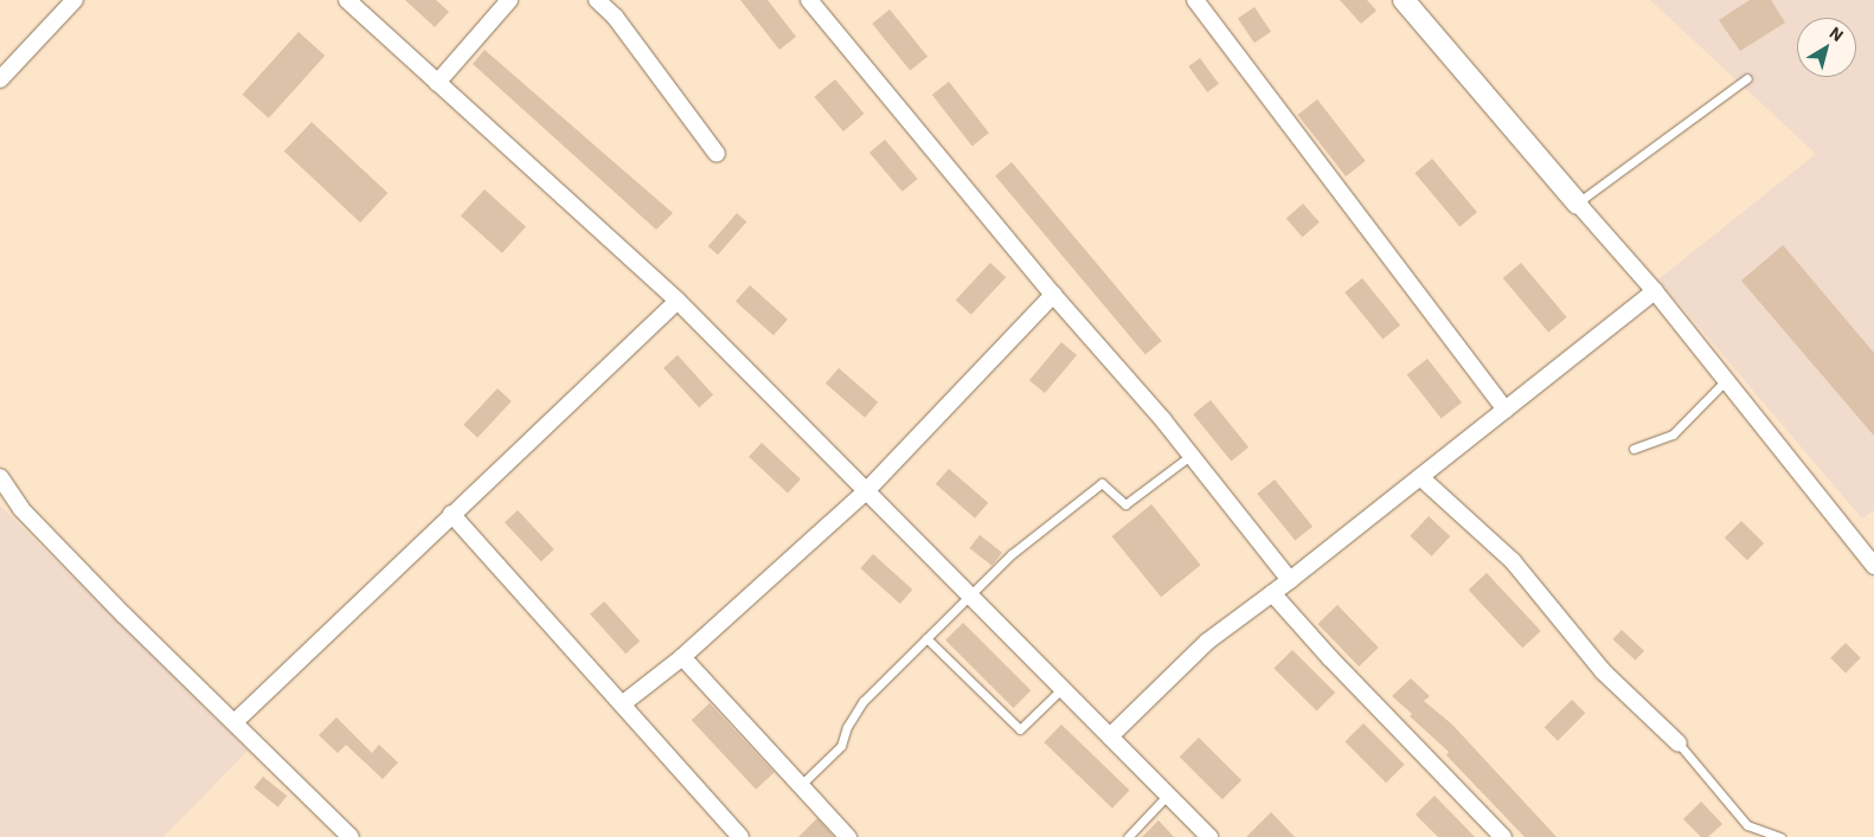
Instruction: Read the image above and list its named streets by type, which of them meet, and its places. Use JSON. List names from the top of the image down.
{
  "north": "top right"
}
